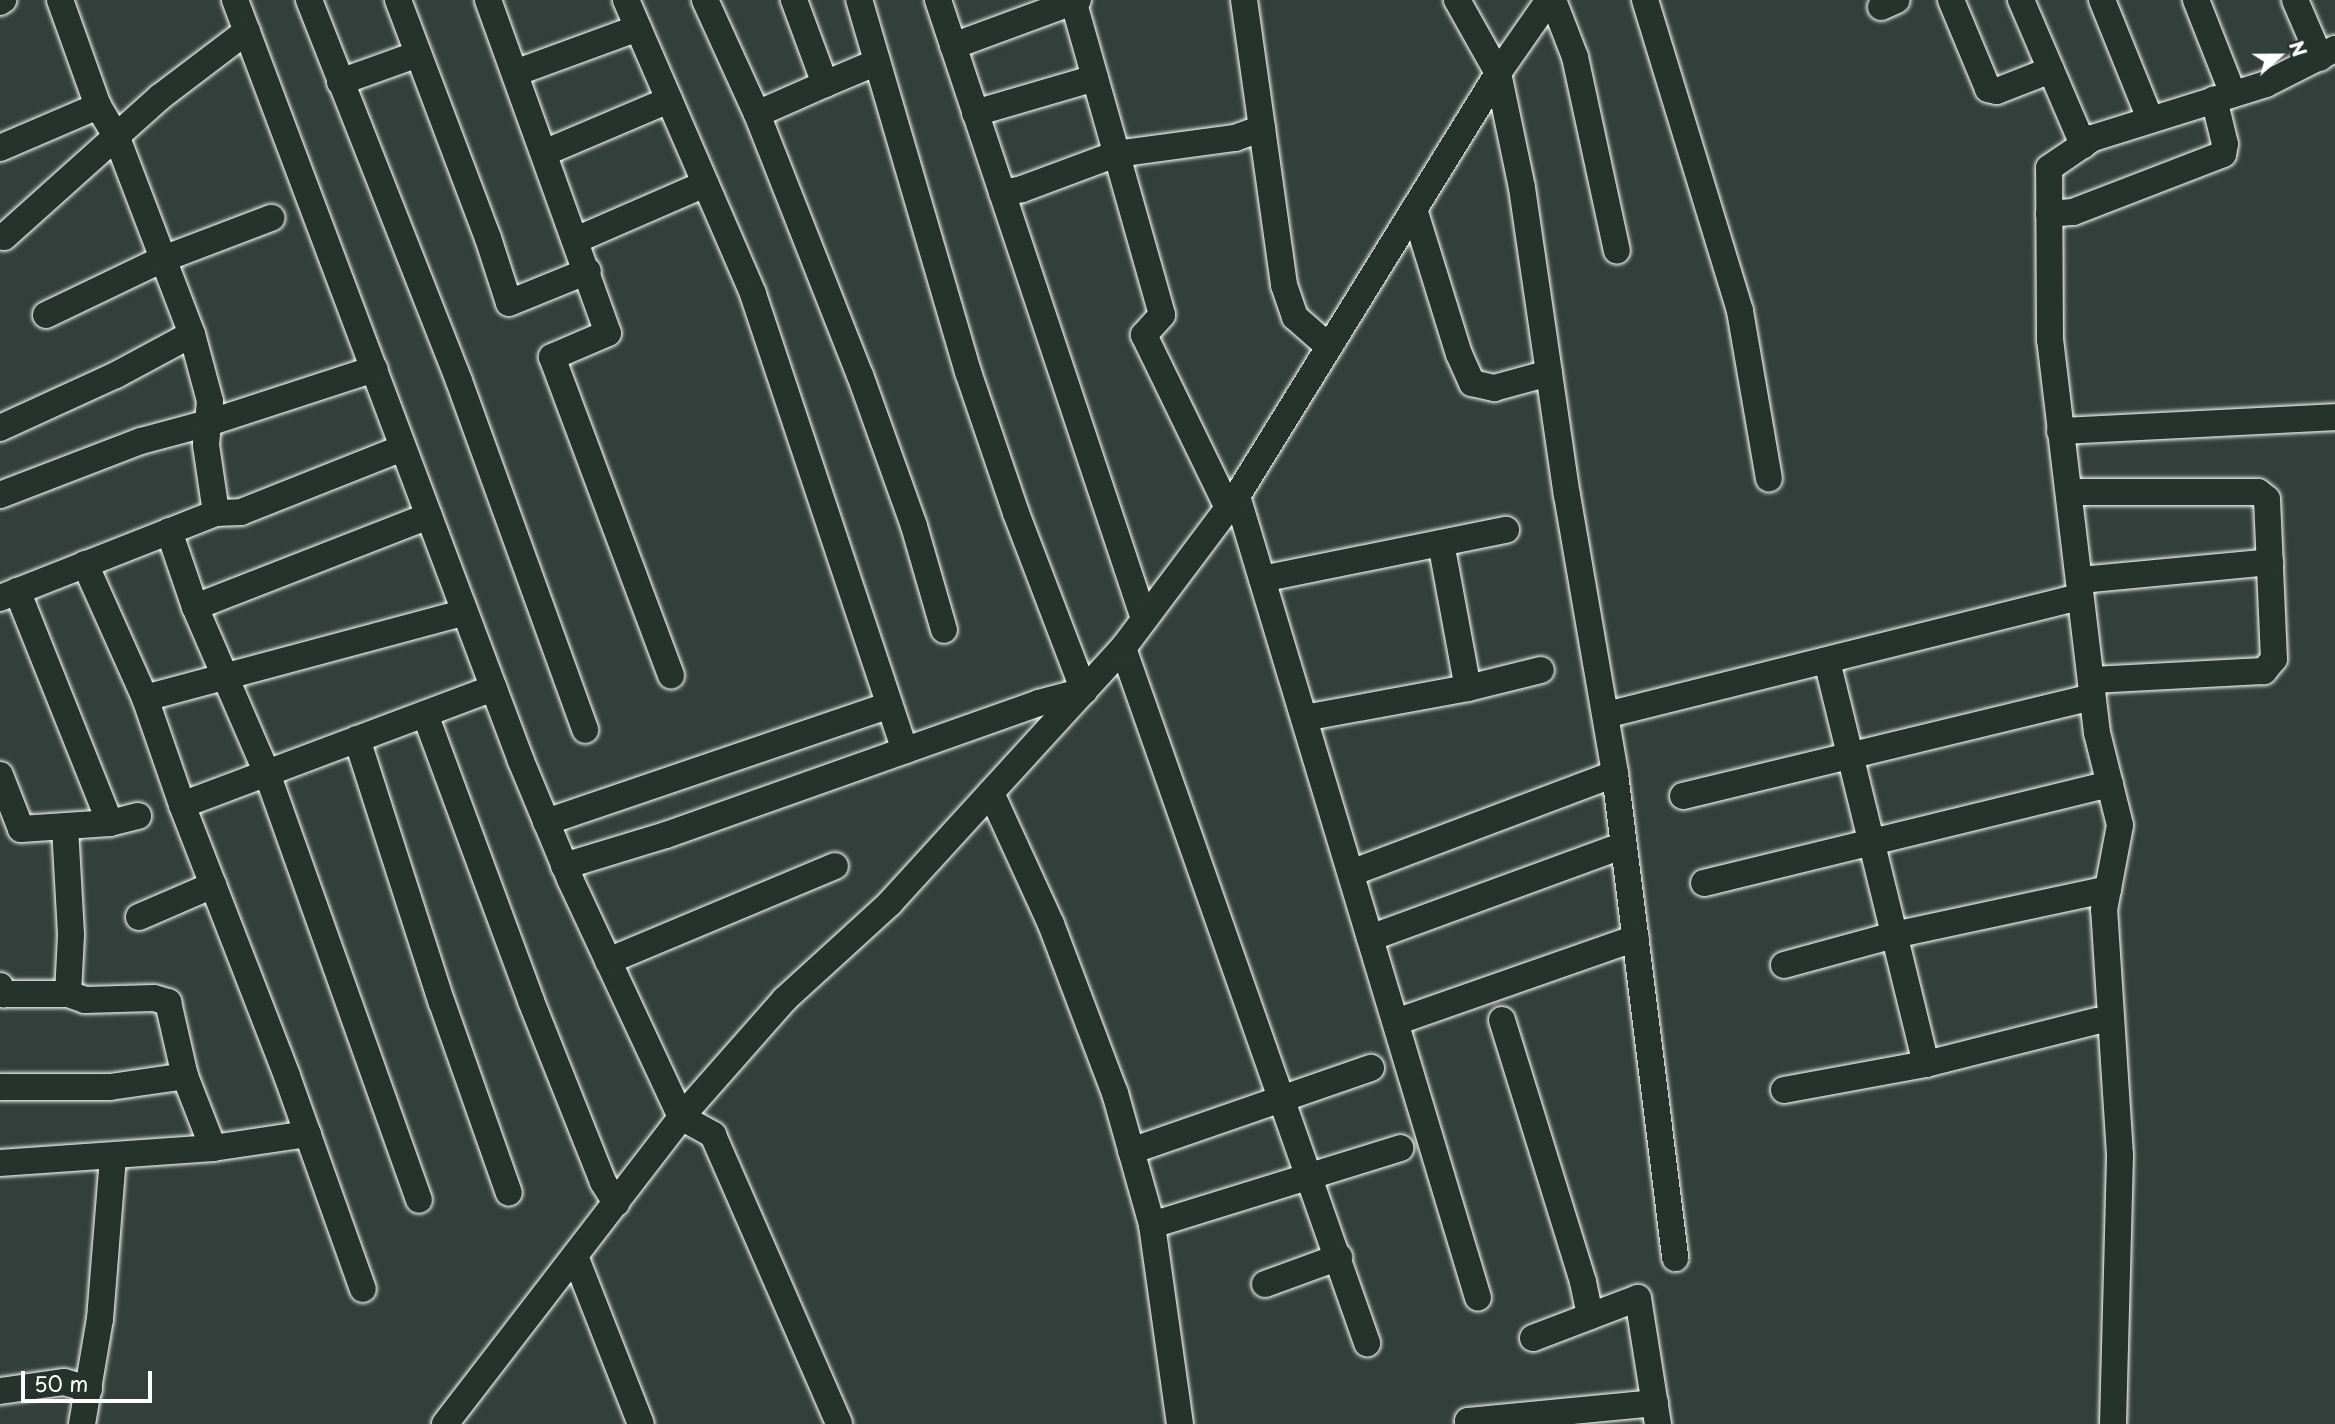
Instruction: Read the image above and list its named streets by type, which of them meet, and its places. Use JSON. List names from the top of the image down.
{
  "scale_bar": "50 m",
  "north": "right"
}
